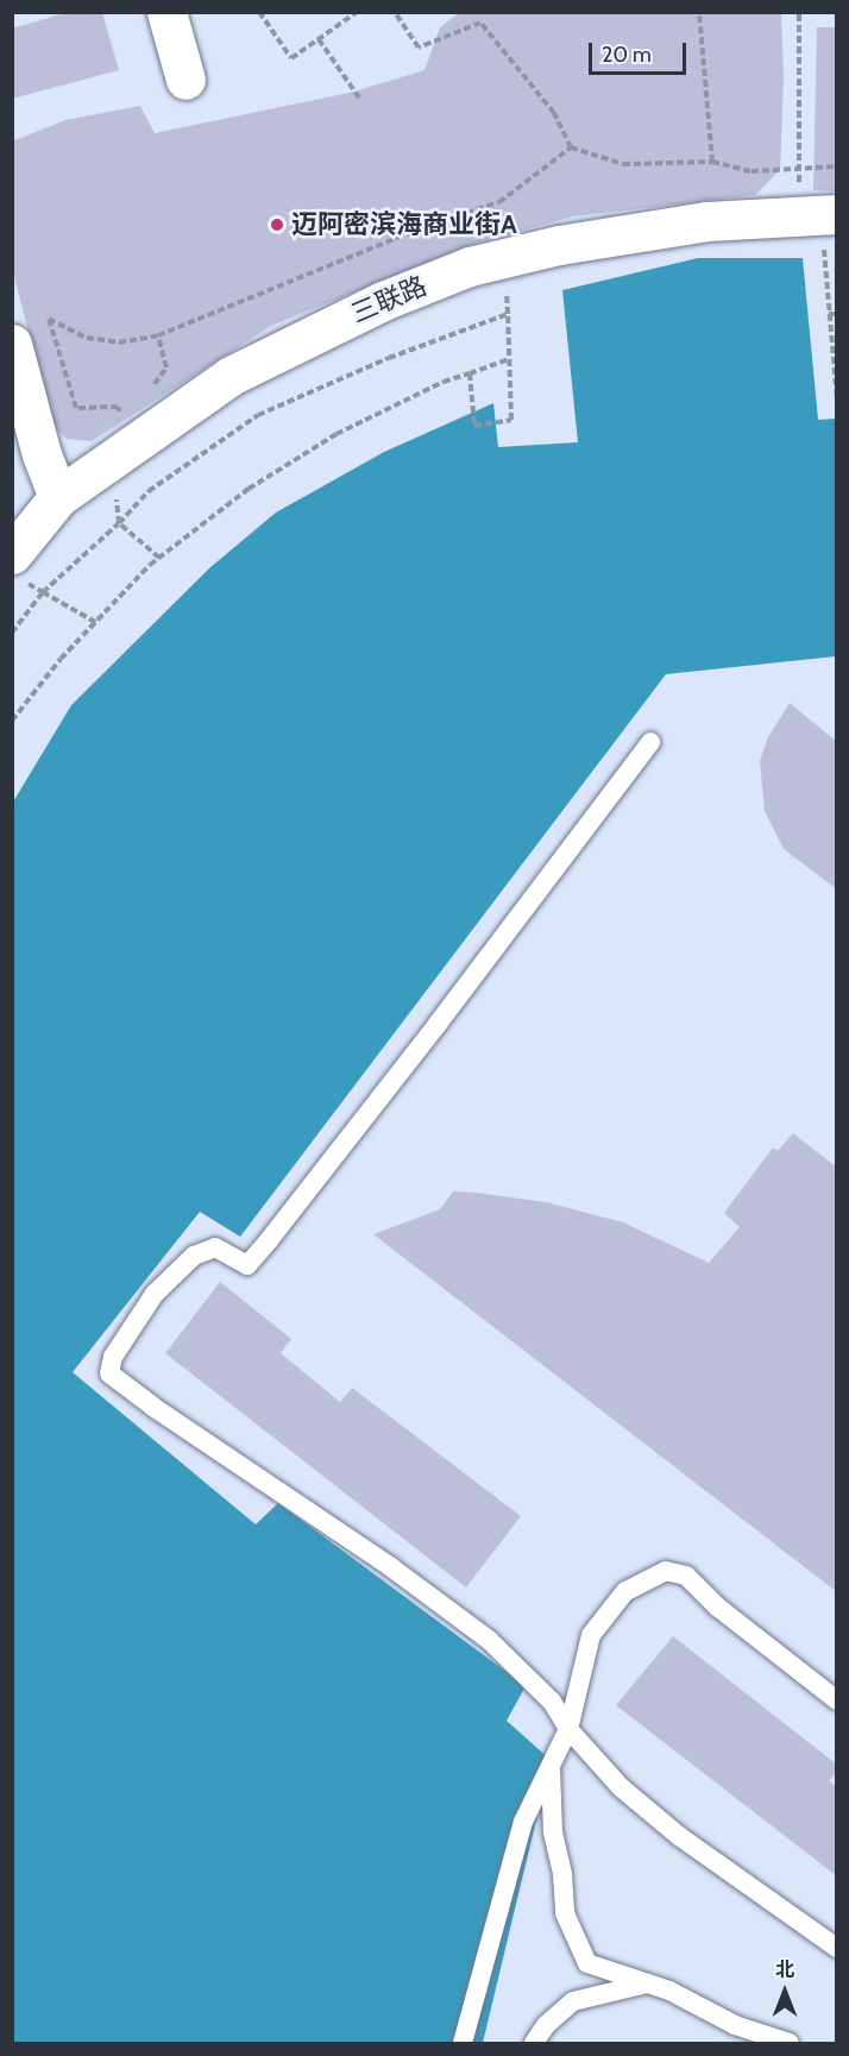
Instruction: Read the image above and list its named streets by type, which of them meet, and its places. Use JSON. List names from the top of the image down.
{
  "streets": {
    "main road": ["三联路"]
  },
  "places": ["迈阿密滨海商业街A"],
  "scale_bar": "20 m",
  "north": "top"
}
